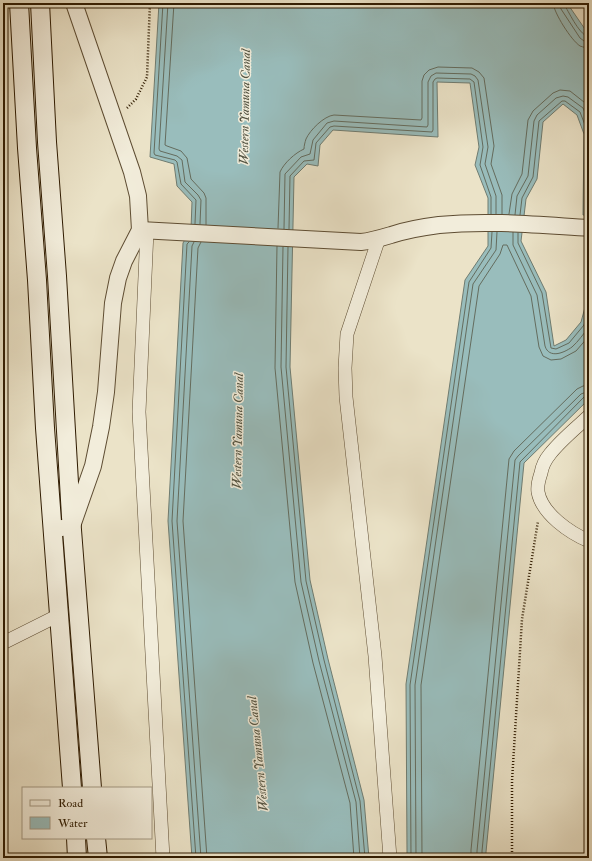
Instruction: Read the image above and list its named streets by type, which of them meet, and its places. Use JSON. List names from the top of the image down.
{
  "water": ["Western Yamuna Canal"],
  "legend": ["Road", "Water"]
}
